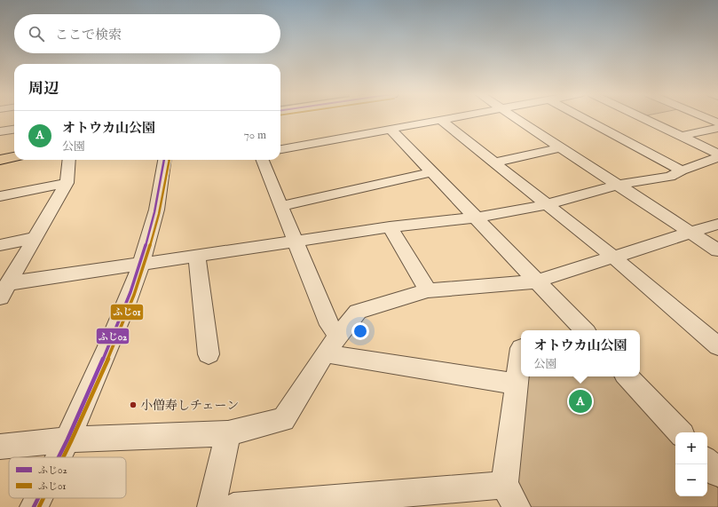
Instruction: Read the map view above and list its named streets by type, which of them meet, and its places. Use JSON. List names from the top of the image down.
{
  "places": ["小僧寿しチェーン"],
  "lines": ["transit line ふじ02", "transit line ふじ01"],
  "legend": ["ふじ02", "ふじ01"],
  "page": {
    "search": "ここで検索",
    "heading": "周辺",
    "list": [
      {
        "mark": "A",
        "name": "オトウカ山公園",
        "note": "公園",
        "value": "70 m"
      }
    ],
    "popup": ["オトウカ山公園", "公園"],
    "pins": "A",
    "map_buttons": ["+", "−"]
  }
}
